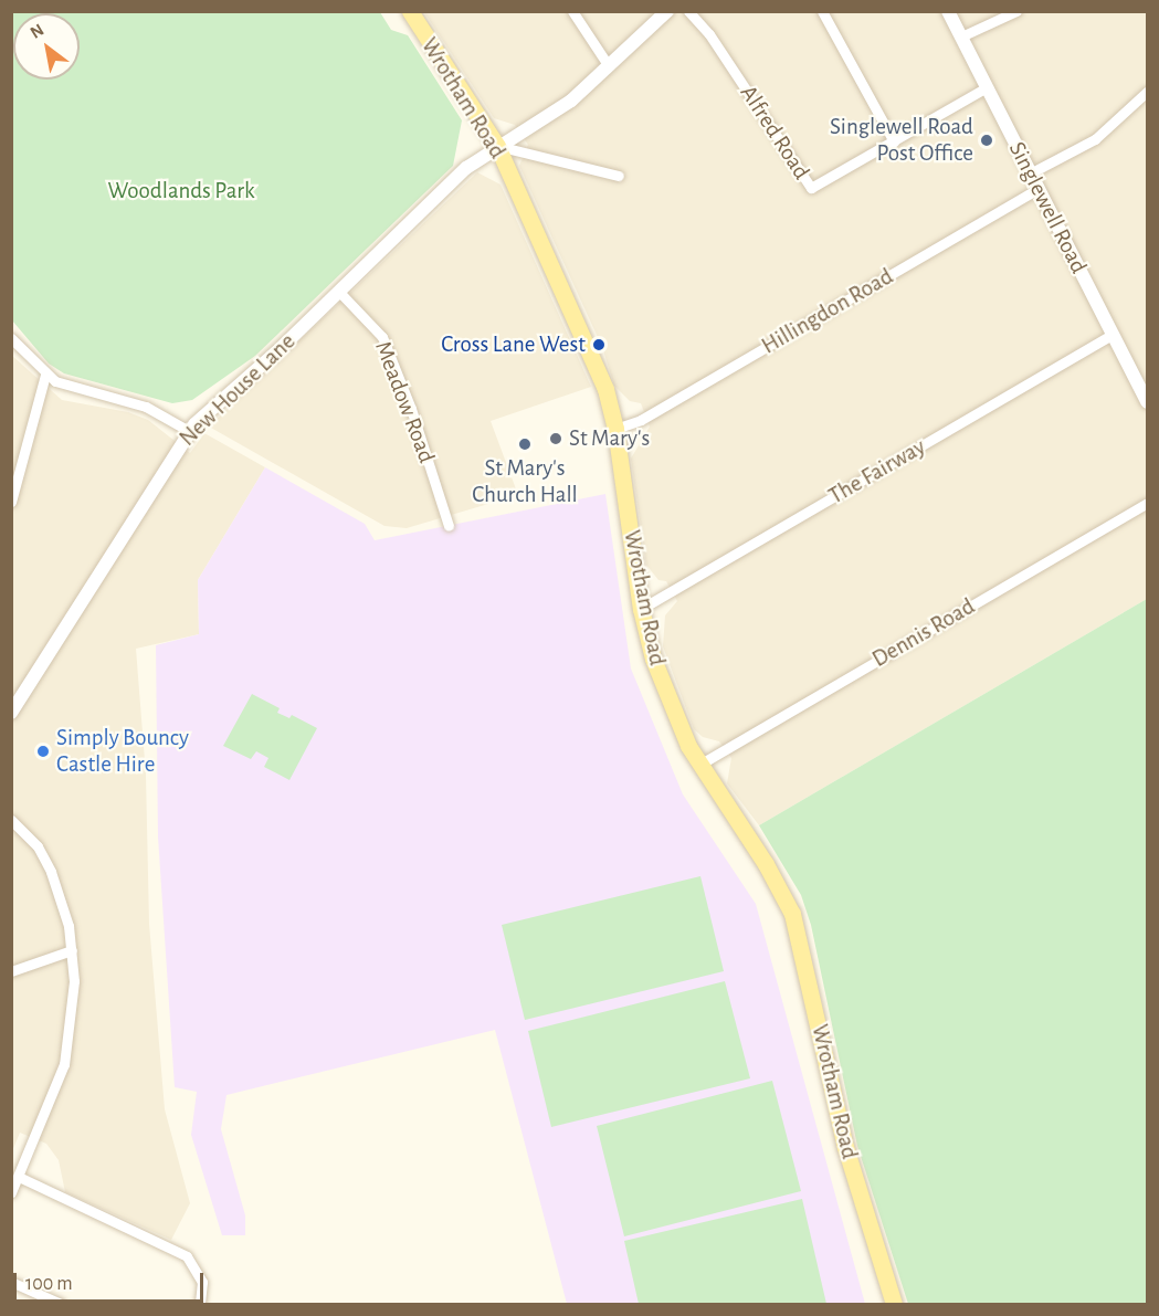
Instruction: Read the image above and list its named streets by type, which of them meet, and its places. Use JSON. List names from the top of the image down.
{
  "streets": {
    "main road": ["Wrotham Road"],
    "street": [
      "Alfred Road",
      "Singlewell Road",
      "Hillingdon Road",
      "New House Lane",
      "Meadow Road",
      "The Fairway",
      "Dennis Road"
    ]
  },
  "crossings": [
    ["Wrotham Road", "Hillingdon Road"],
    ["Wrotham Road", "New House Lane"],
    ["Wrotham Road", "The Fairway"],
    ["Wrotham Road", "Dennis Road"],
    ["Alfred Road", "Singlewell Road"],
    ["Singlewell Road", "Hillingdon Road"],
    ["Singlewell Road", "The Fairway"],
    ["New House Lane", "Meadow Road"]
  ],
  "parks": ["Woodlands Park"],
  "places": [
    "Singlewell Road Post Office",
    "Cross Lane West",
    "St Mary's",
    "St Mary's Church Hall",
    "Simply Bouncy Castle Hire"
  ],
  "scale_bar": "100 m",
  "north": "top left"
}
